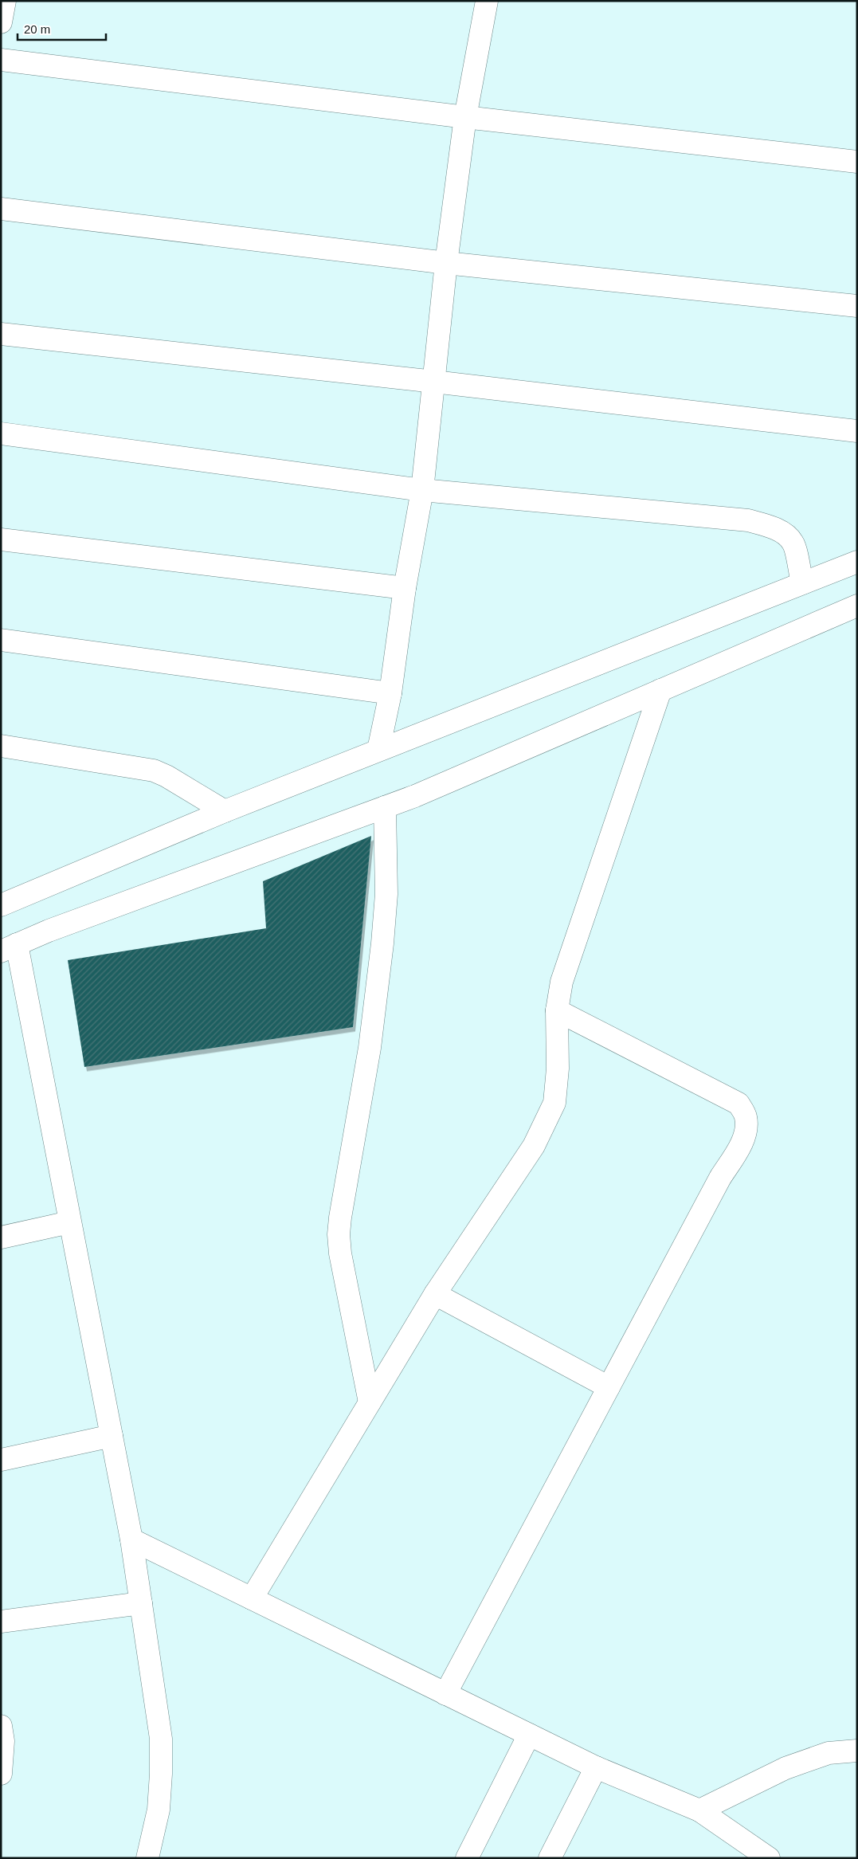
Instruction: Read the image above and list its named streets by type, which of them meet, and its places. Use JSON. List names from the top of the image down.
{
  "scale_bar": "20 m"
}
